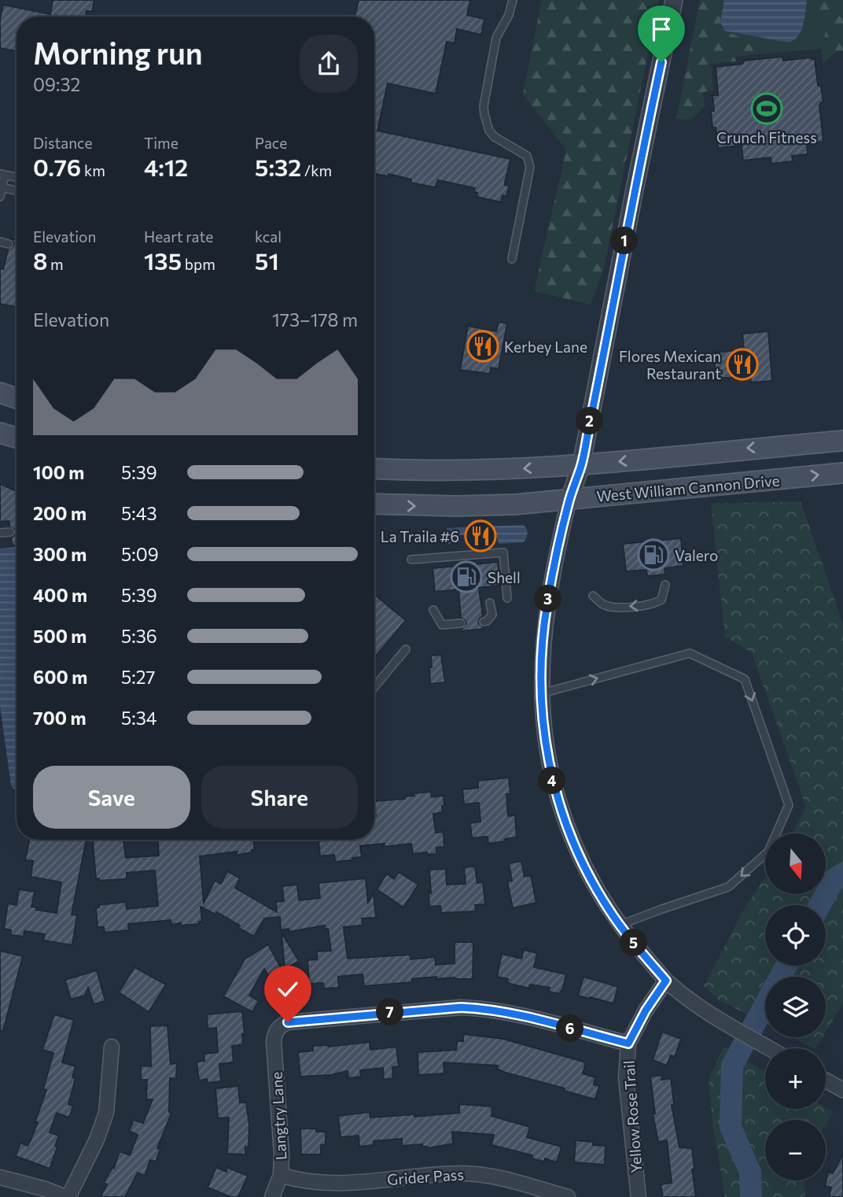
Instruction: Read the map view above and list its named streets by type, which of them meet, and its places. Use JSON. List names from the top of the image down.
{
  "streets": {
    "main road": ["West William Cannon Drive"],
    "street": ["Langtry Lane", "Yellow Rose Trail", "Grider Pass"]
  },
  "crossings": [
    ["Langtry Lane", "Yellow Rose Trail"],
    ["Langtry Lane", "Grider Pass"]
  ],
  "places": {
    "sports": ["Crunch Fitness"],
    "restaurant": ["Kerbey Lane", "Flores Mexican Restaurant", "La Traila #6"],
    "fuel station": ["Valero", "Shell"]
  },
  "north": "bottom",
  "page": {
    "heading": ["Morning run", "09:32"],
    "stats": [
      ["Distance", "0.76 km"],
      ["Time", "4:12"],
      ["Pace", "5:32 /km"],
      ["Elevation", "8 m"],
      ["Heart rate", "135 bpm"],
      ["kcal", "51"]
    ],
    "pins": [
      "1",
      "2",
      "3",
      "4",
      "5",
      "7",
      "6"
    ],
    "chart": ["Elevation", "173–178 m"],
    "list": [
      {
        "name": "100 m",
        "note": "5:39"
      },
      {
        "name": "200 m",
        "note": "5:43"
      },
      {
        "name": "300 m",
        "note": "5:09"
      },
      {
        "name": "400 m",
        "note": "5:39"
      },
      {
        "name": "500 m",
        "note": "5:36"
      },
      {
        "name": "600 m",
        "note": "5:27"
      },
      {
        "name": "700 m",
        "note": "5:34"
      }
    ],
    "buttons": ["Save", "Share"],
    "map_buttons": ["+", "−"]
  }
}
